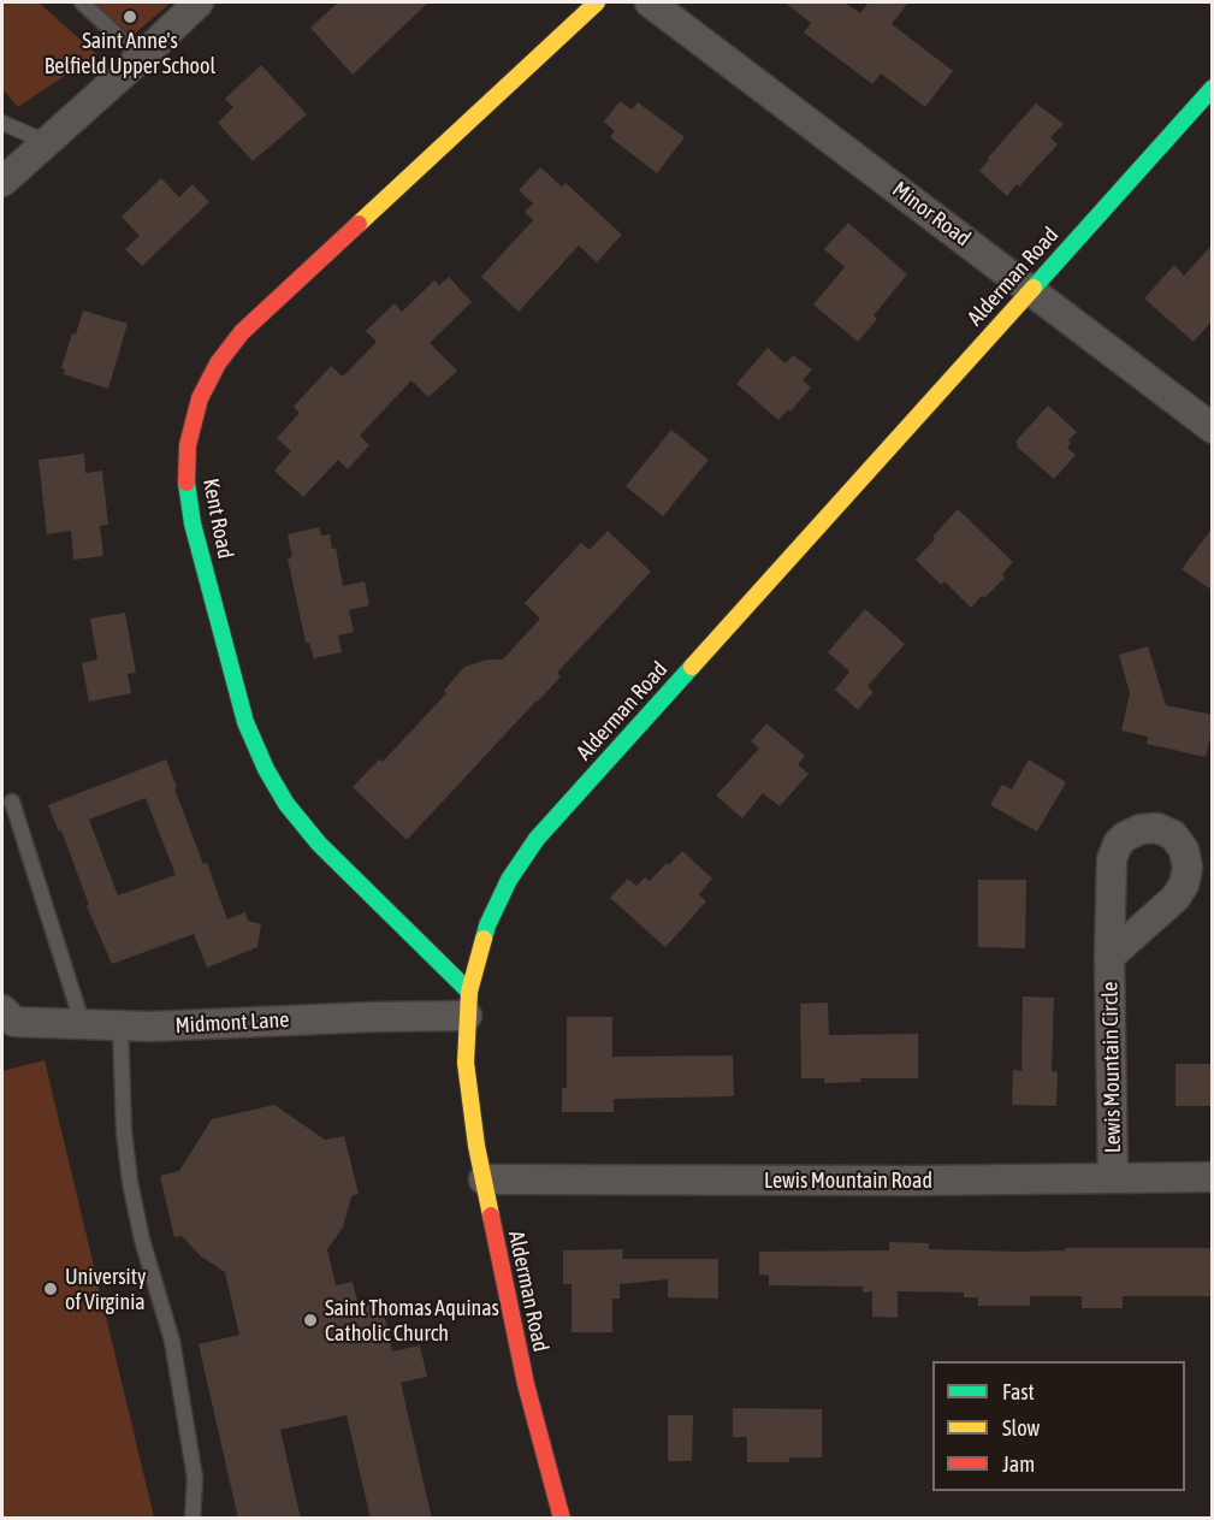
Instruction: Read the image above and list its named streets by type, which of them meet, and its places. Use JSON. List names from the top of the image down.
{
  "streets": {
    "main road": ["Alderman Road", "Kent Road"],
    "street": [
      "Minor Road",
      "Midmont Lane",
      "Lewis Mountain Circle",
      "Lewis Mountain Road"
    ]
  },
  "crossings": [
    ["Minor Road", "Alderman Road"],
    ["Alderman Road", "Kent Road"],
    ["Alderman Road", "Midmont Lane"],
    ["Alderman Road", "Lewis Mountain Road"],
    ["Kent Road", "Midmont Lane"],
    ["Lewis Mountain Circle", "Lewis Mountain Road"]
  ],
  "places": ["Saint Anne's Belfield Upper School", "University of Virginia", "Saint Thomas Aquinas Catholic Church"],
  "legend": ["Fast", "Slow", "Jam"]
}
